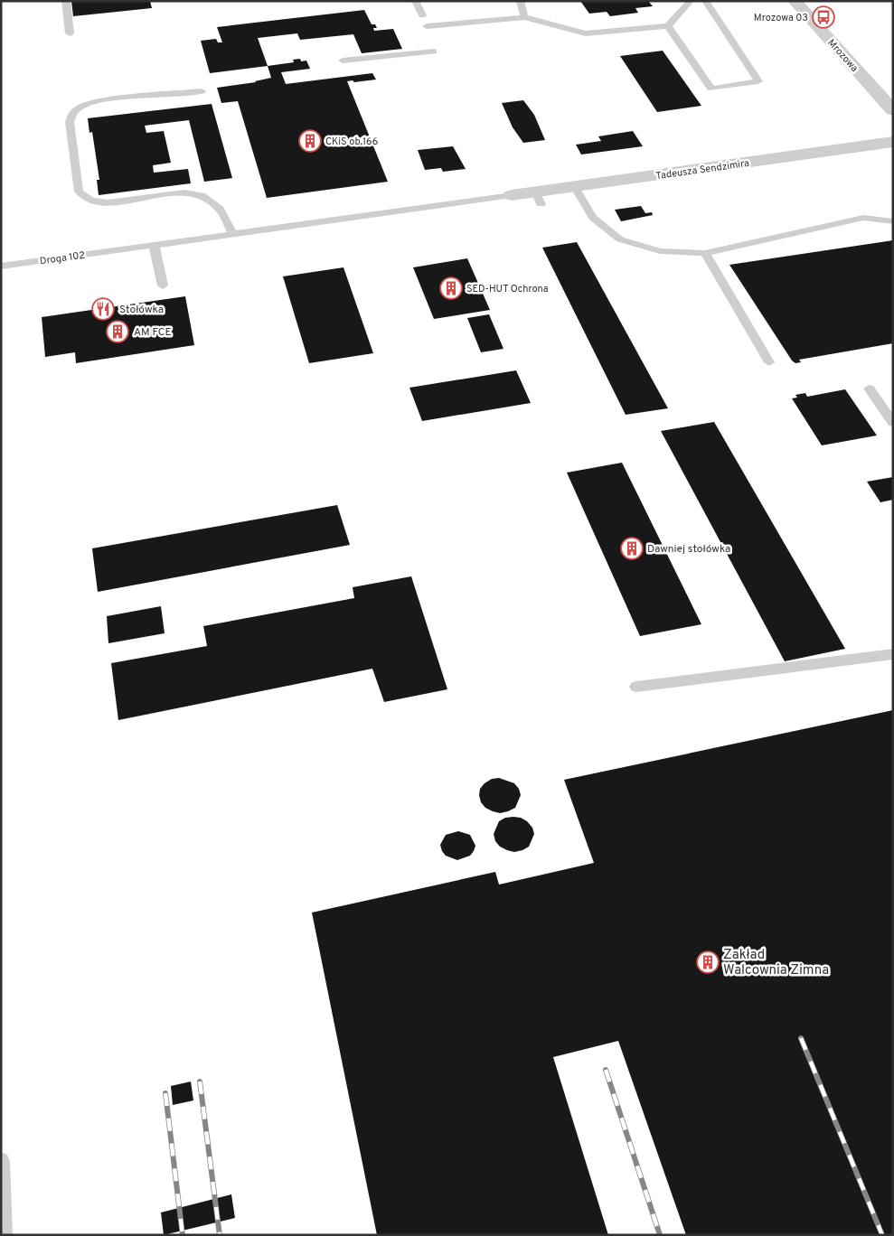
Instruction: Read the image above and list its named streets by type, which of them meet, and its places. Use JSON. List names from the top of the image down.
{
  "streets": {
    "street": ["Mrozowa", "Tadeusza Sendzimira"],
    "lane": ["Droga 102"]
  },
  "crossings": [
    ["Tadeusza Sendzimira", "Droga 102"]
  ],
  "places": {
    "bus stop": ["Mrozowa 03"],
    "building": [
      "CKiS ob.166",
      "SED-HUT Ochrona",
      "AM FCE",
      "Dawniej stołówka",
      "Zakład Walcownia Zimna"
    ],
    "restaurant": ["Stołówka"]
  }
}
